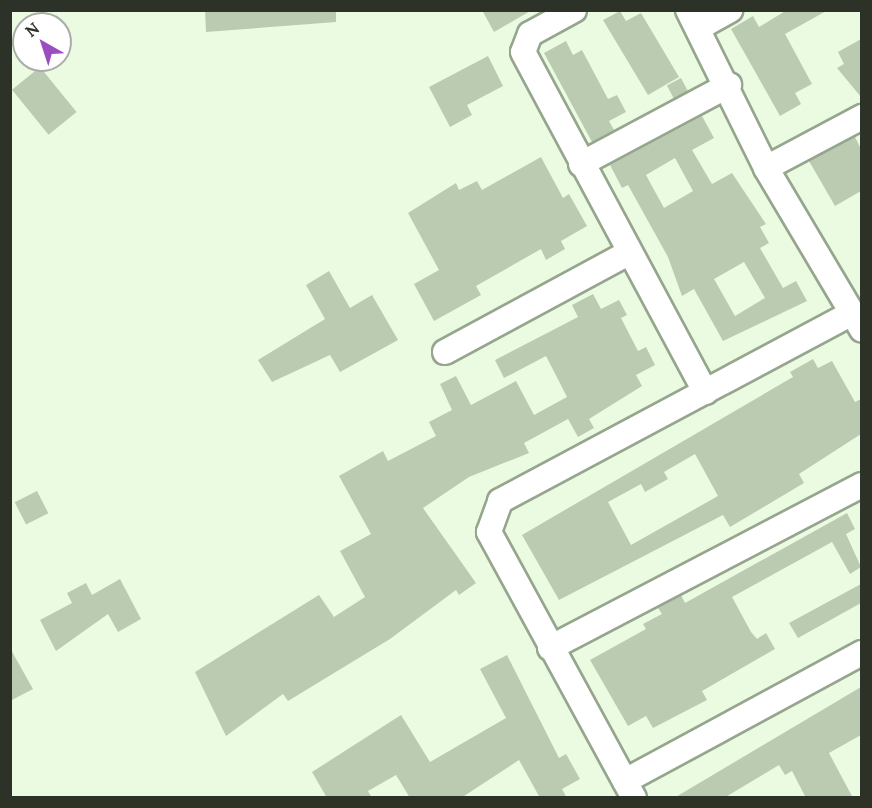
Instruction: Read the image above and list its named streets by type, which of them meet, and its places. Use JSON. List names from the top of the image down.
{
  "north": "top left"
}
